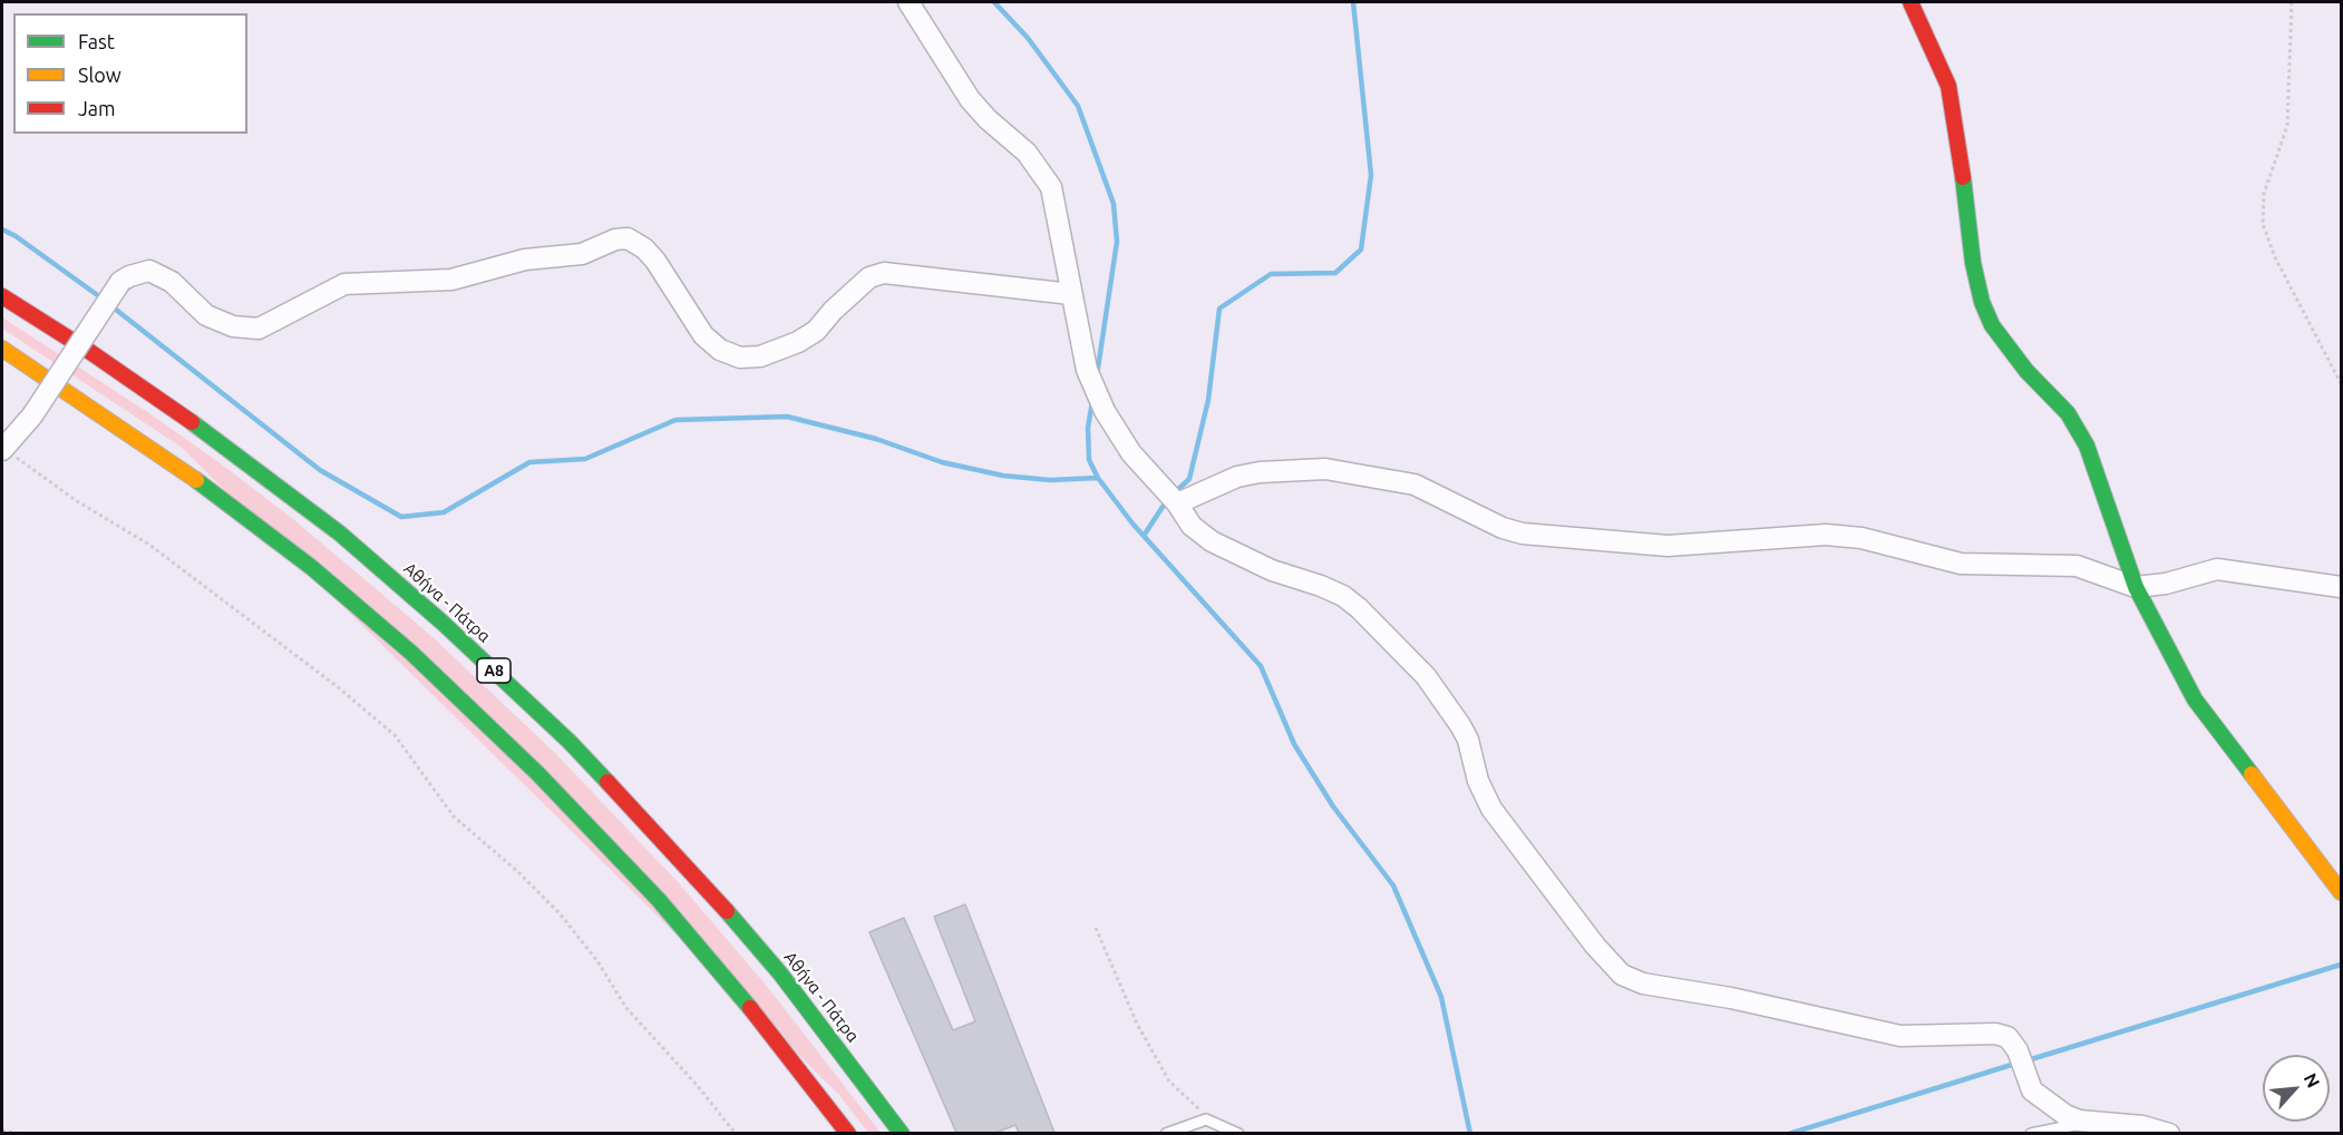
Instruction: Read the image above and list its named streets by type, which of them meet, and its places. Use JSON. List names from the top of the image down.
{
  "streets": {
    "main road": ["Αθήνα - Πάτρα", "Α8"]
  },
  "legend": ["Fast", "Slow", "Jam"],
  "north": "top right"
}
